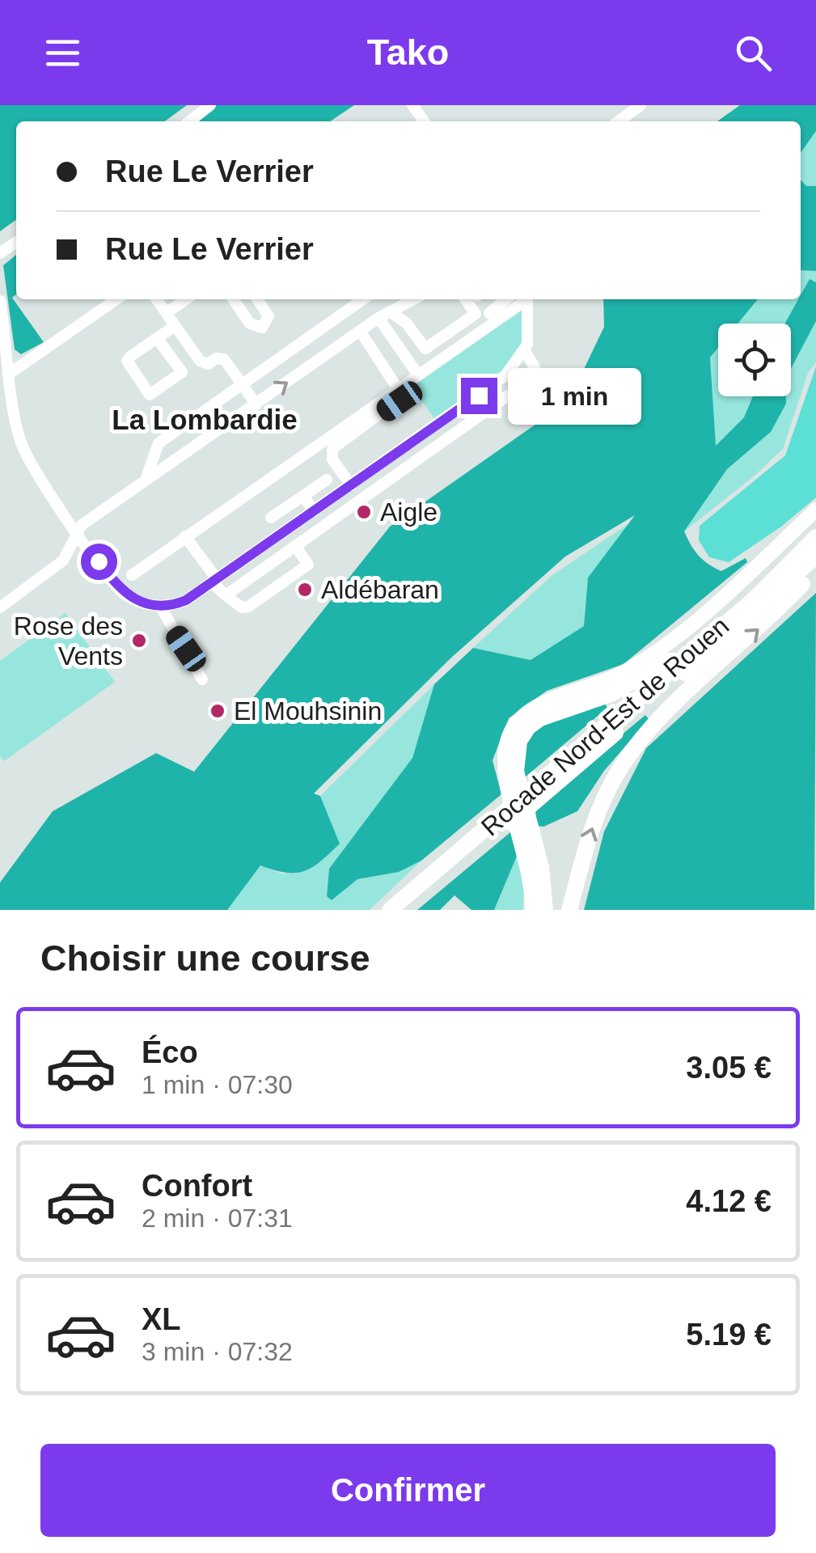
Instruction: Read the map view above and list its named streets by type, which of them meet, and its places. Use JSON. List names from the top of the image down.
{
  "streets": {
    "highway": ["Rocade Nord-Est de Rouen"]
  },
  "districts": ["La Lombardie"],
  "places": [
    "Aigle",
    "Aldébaran",
    "Rose des Vents",
    "El Mouhsinin"
  ],
  "page": {
    "header": "Tako",
    "banner": ["Rue Le Verrier", "Rue Le Verrier"],
    "bubble": "1 min",
    "heading": "Choisir une course",
    "list": [
      {
        "name": "Éco",
        "note": "1 min · 07:30",
        "value": "3.05 €"
      },
      {
        "name": "Confort",
        "note": "2 min · 07:31",
        "value": "4.12 €"
      },
      {
        "name": "XL",
        "note": "3 min · 07:32",
        "value": "5.19 €"
      }
    ],
    "buttons": "Confirmer"
  }
}
